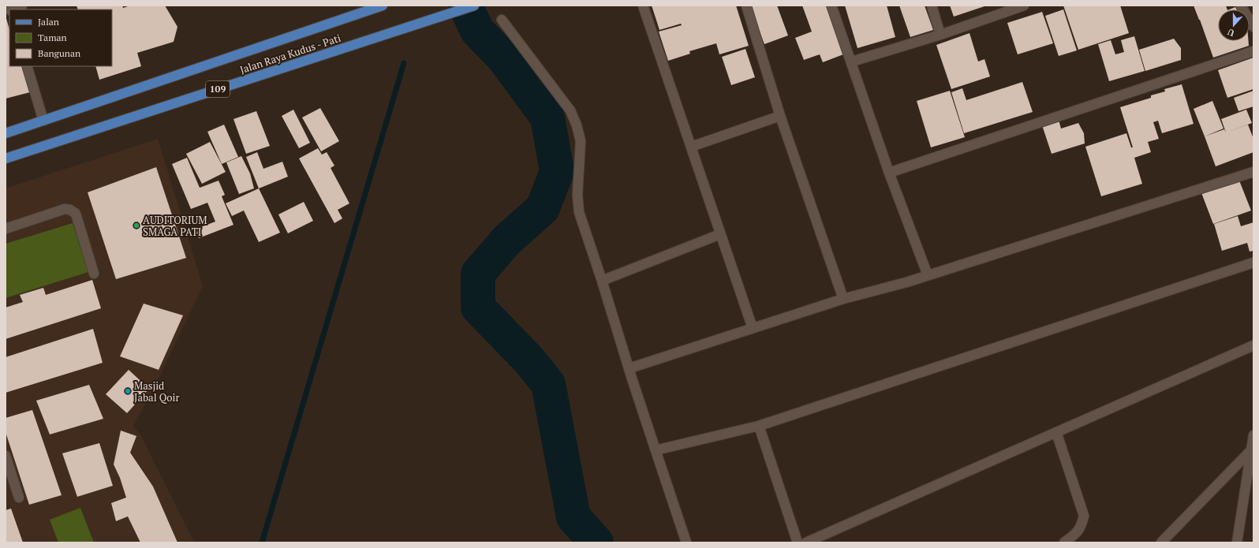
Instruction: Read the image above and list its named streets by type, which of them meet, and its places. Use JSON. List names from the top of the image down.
{
  "streets": {
    "main road": ["Jalan Raya Kudus - Pati", "109"]
  },
  "places": ["AUDITORIUM SMAGA PATI", "Masjid Jabal Qoir"],
  "legend": ["Jalan", "Taman", "Bangunan"],
  "north": "bottom"
}
